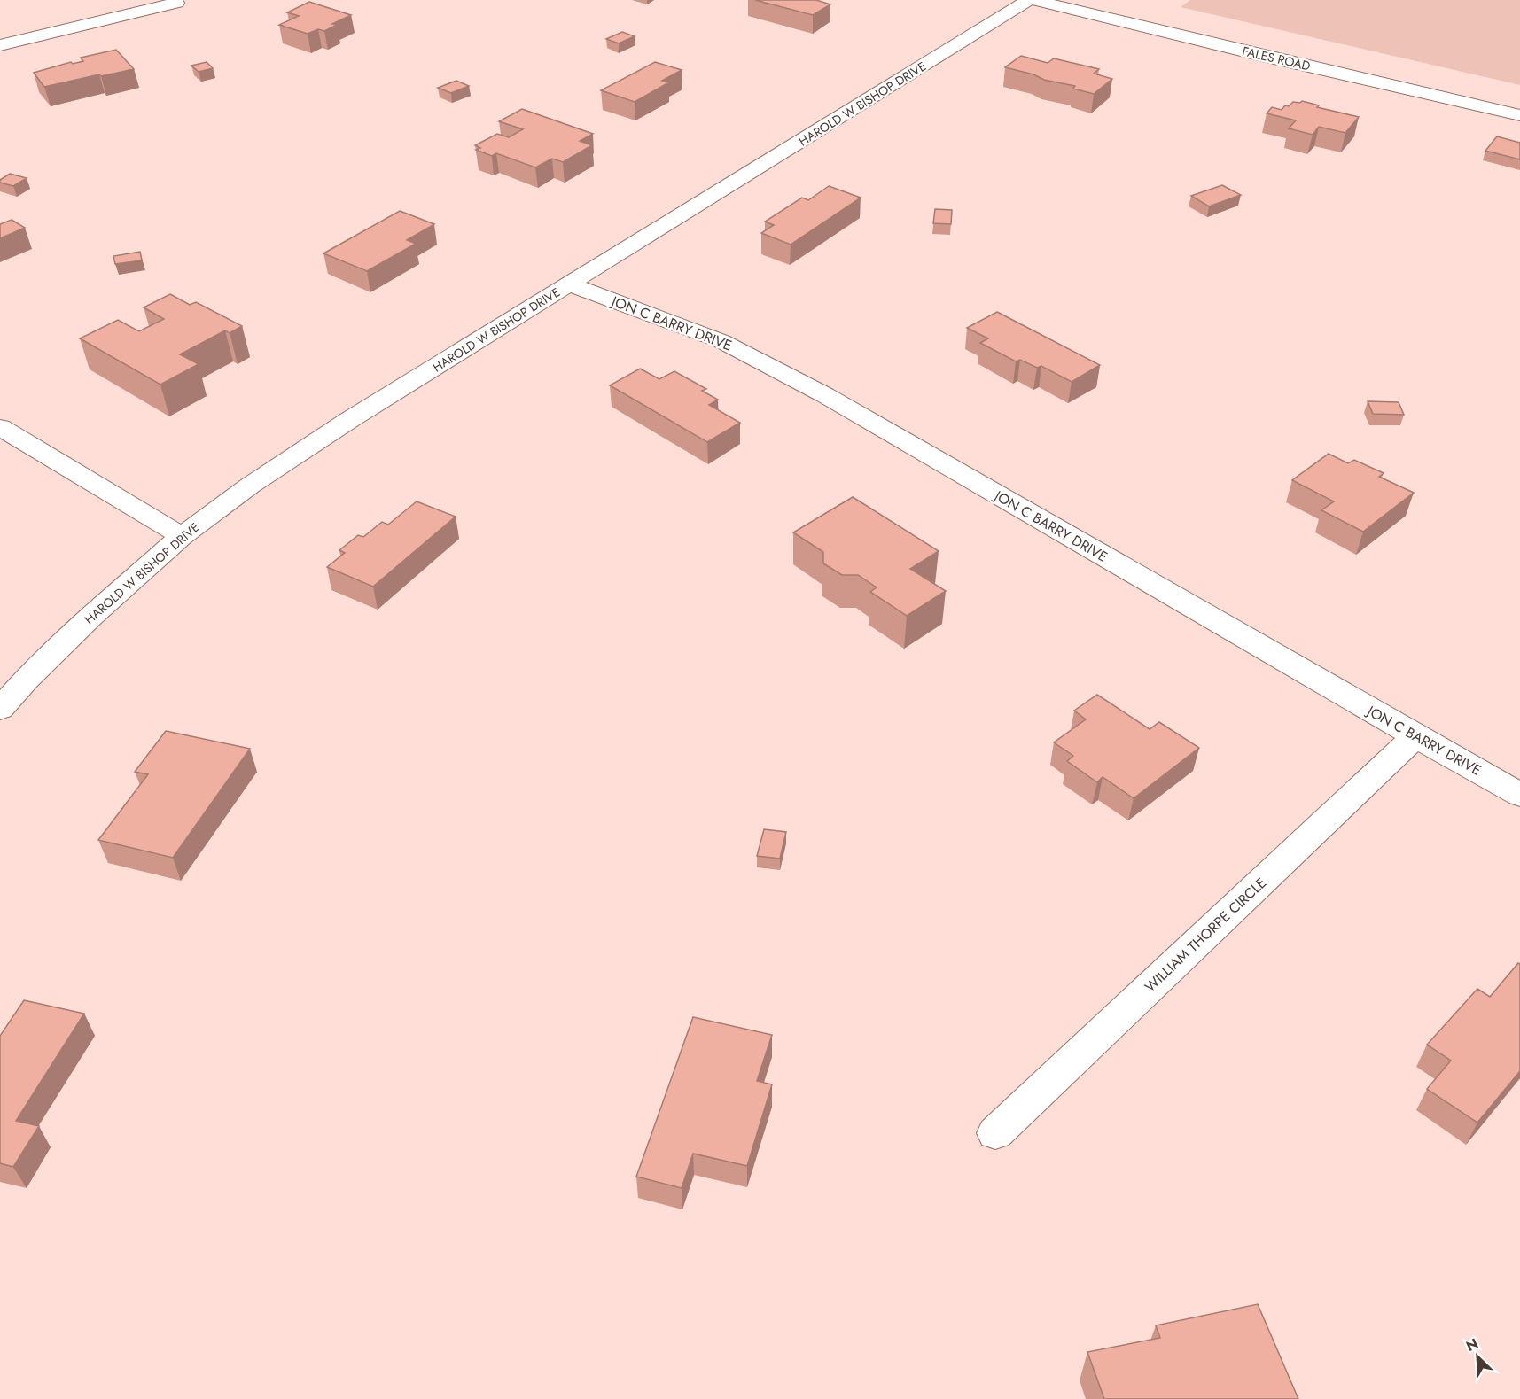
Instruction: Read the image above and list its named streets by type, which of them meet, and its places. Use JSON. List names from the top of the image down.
{
  "streets": {
    "street": [
      "FALES ROAD",
      "HAROLD W BISHOP DRIVE",
      "JON C BARRY DRIVE",
      "WILLIAM THORPE CIRCLE"
    ]
  },
  "crossings": [
    ["HAROLD W BISHOP DRIVE", "JON C BARRY DRIVE"],
    ["JON C BARRY DRIVE", "WILLIAM THORPE CIRCLE"]
  ],
  "north": "top left"
}
